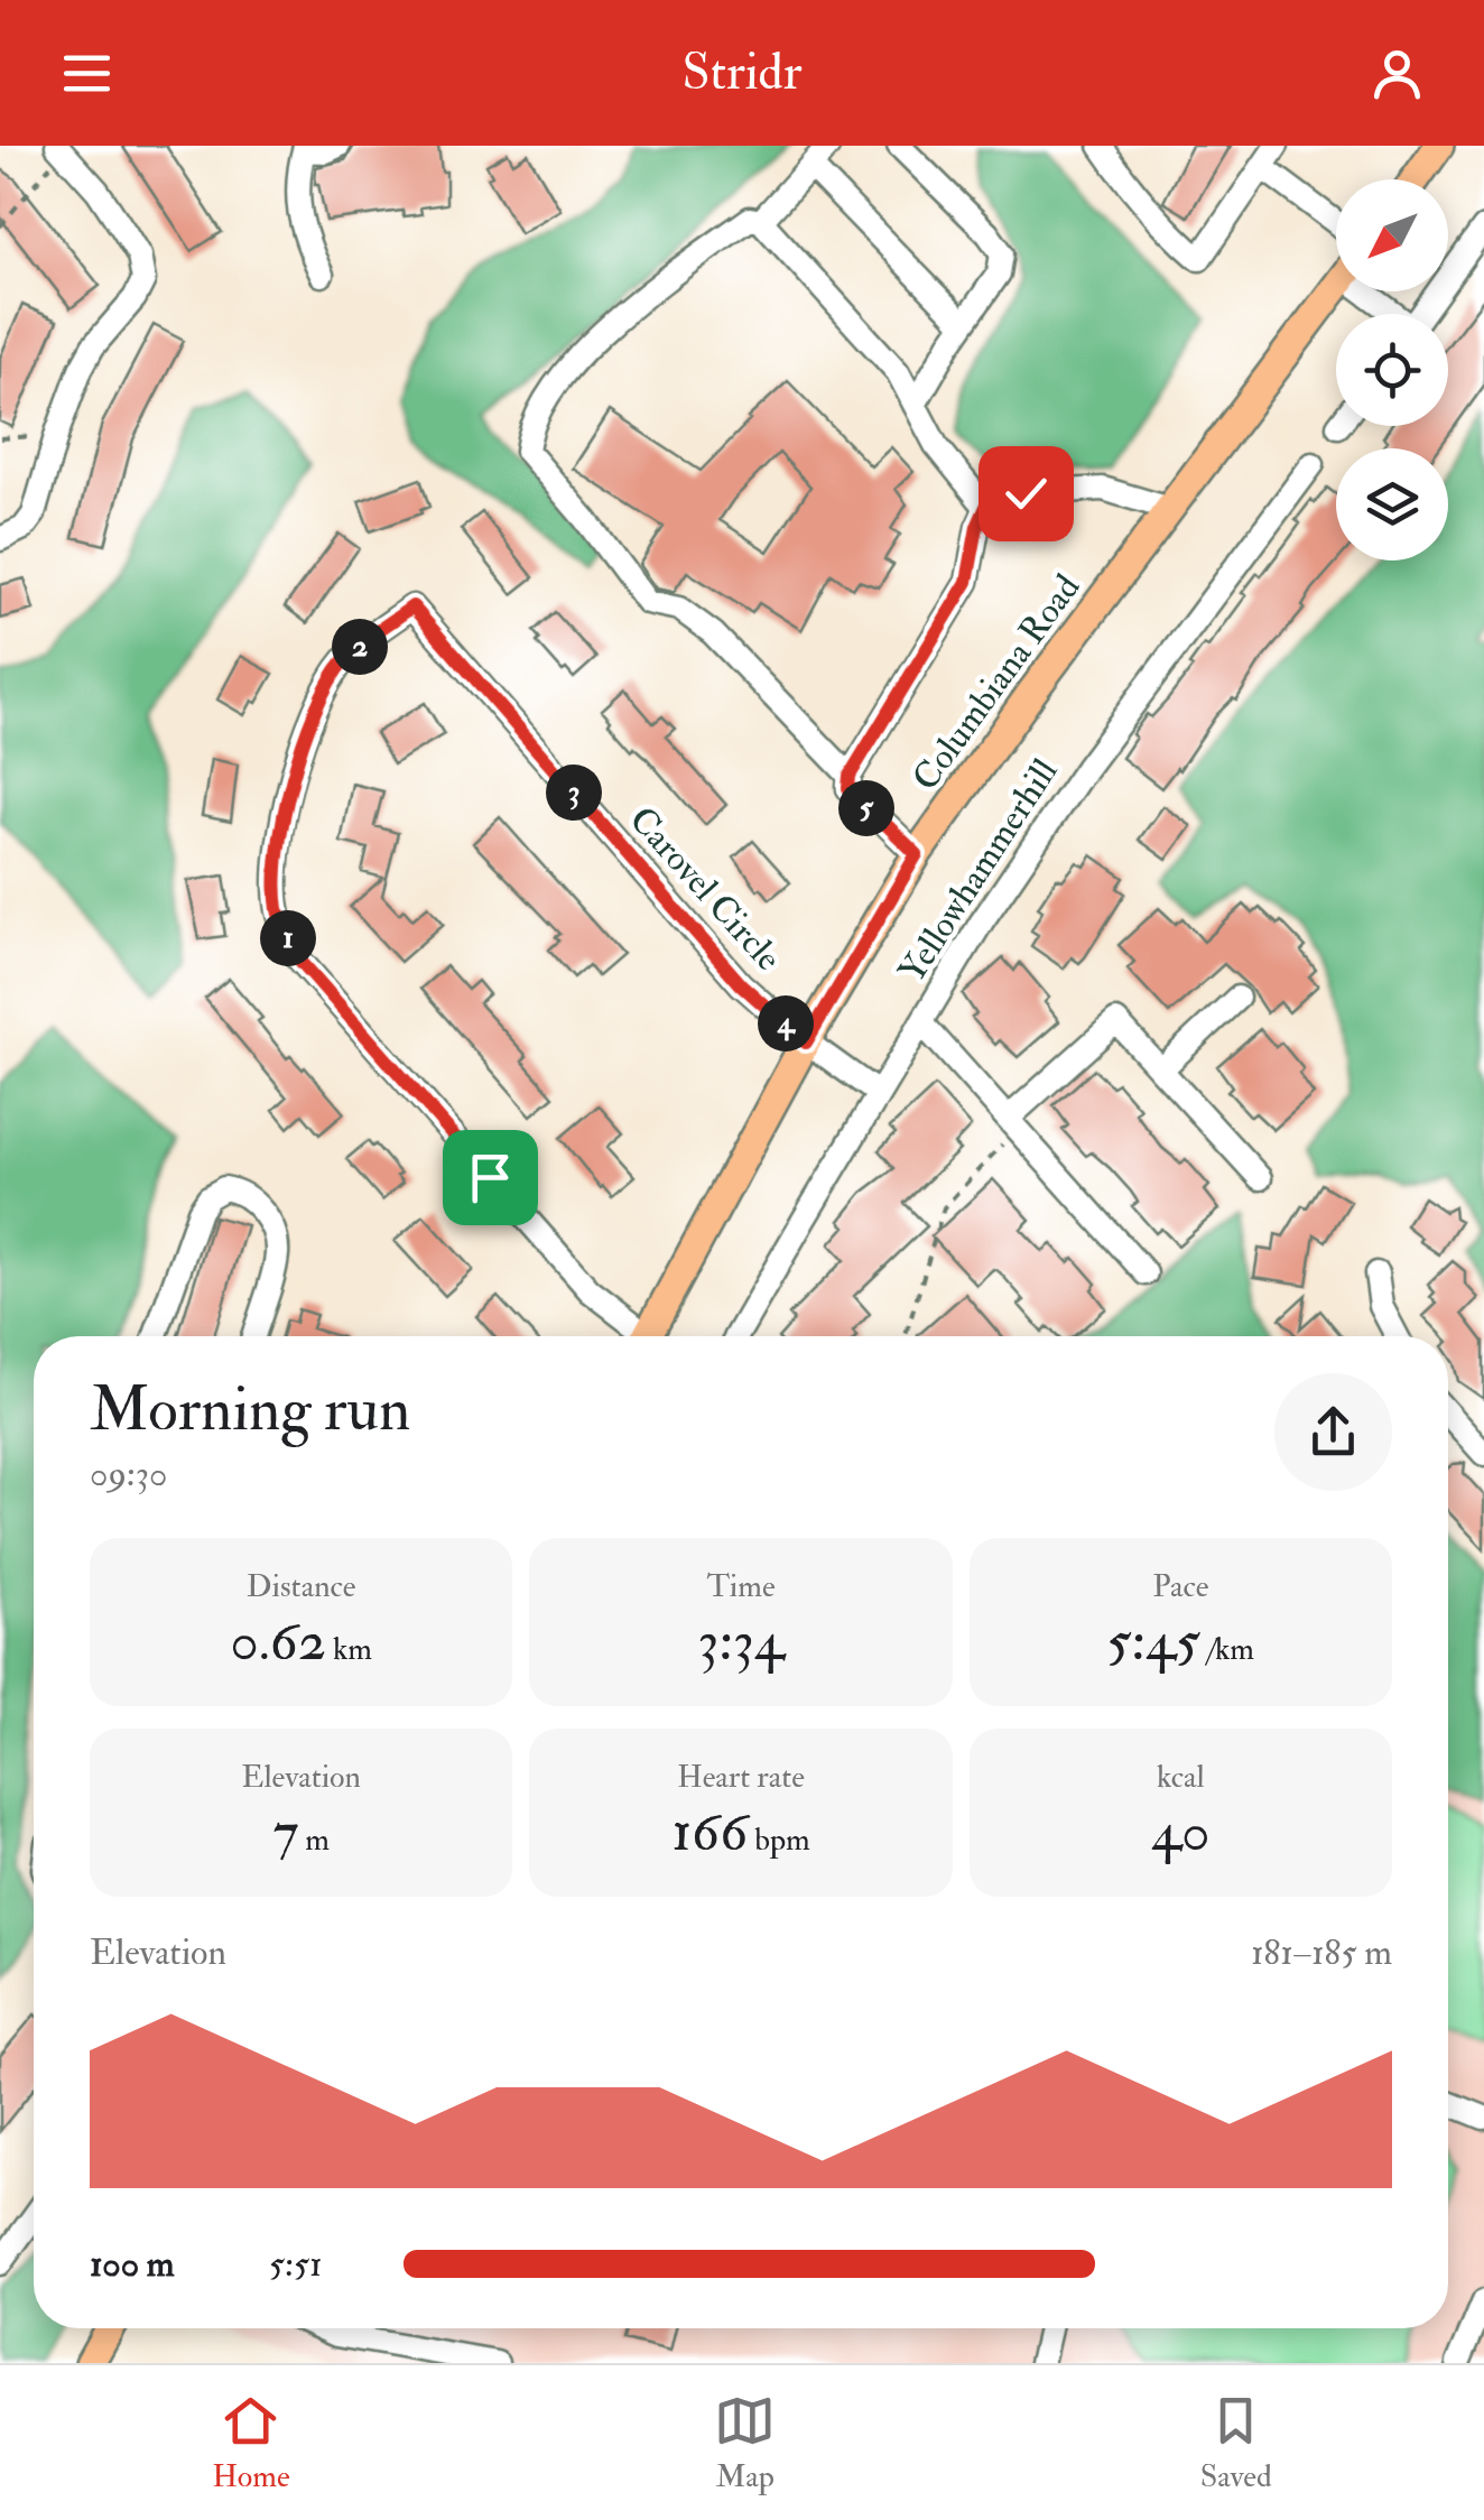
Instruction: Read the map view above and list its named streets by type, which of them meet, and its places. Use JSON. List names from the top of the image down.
{
  "streets": {
    "main road": ["Columbiana Road"],
    "street": ["Yellowhammerhill", "Carovel Circle"]
  },
  "crossings": [
    ["Columbiana Road", "Carovel Circle"]
  ],
  "north": "bottom left",
  "page": {
    "header": "Stridr",
    "pins": [
      "2",
      "3",
      "5",
      "1",
      "4"
    ],
    "heading": ["Morning run", "09:30"],
    "stats": [
      ["Distance", "0.62 km"],
      ["Time", "3:34"],
      ["Pace", "5:45 /km"],
      ["Elevation", "7 m"],
      ["Heart rate", "166 bpm"],
      ["kcal", "40"]
    ],
    "chart": ["Elevation", "181–185 m"],
    "list": [
      {
        "name": "100 m",
        "note": "5:51"
      }
    ],
    "tabs": ["Home", "Map", "Saved"]
  }
}
